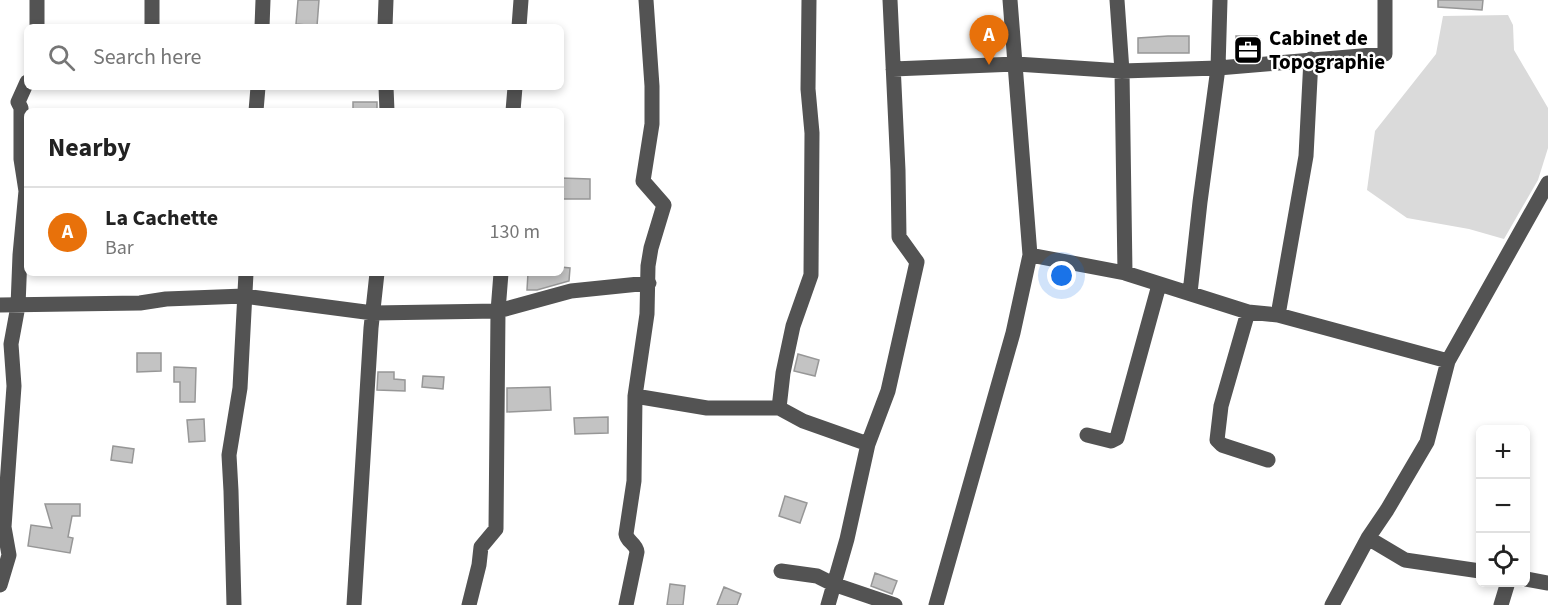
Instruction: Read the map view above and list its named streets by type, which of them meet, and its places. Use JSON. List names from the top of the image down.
{
  "places": {
    "office": ["Cabinet de Topographie"]
  },
  "page": {
    "pins": "A",
    "search": "Search here",
    "heading": "Nearby",
    "list": [
      {
        "mark": "A",
        "name": "La Cachette",
        "note": "Bar",
        "value": "130 m"
      }
    ],
    "map_buttons": ["+", "−"]
  }
}
